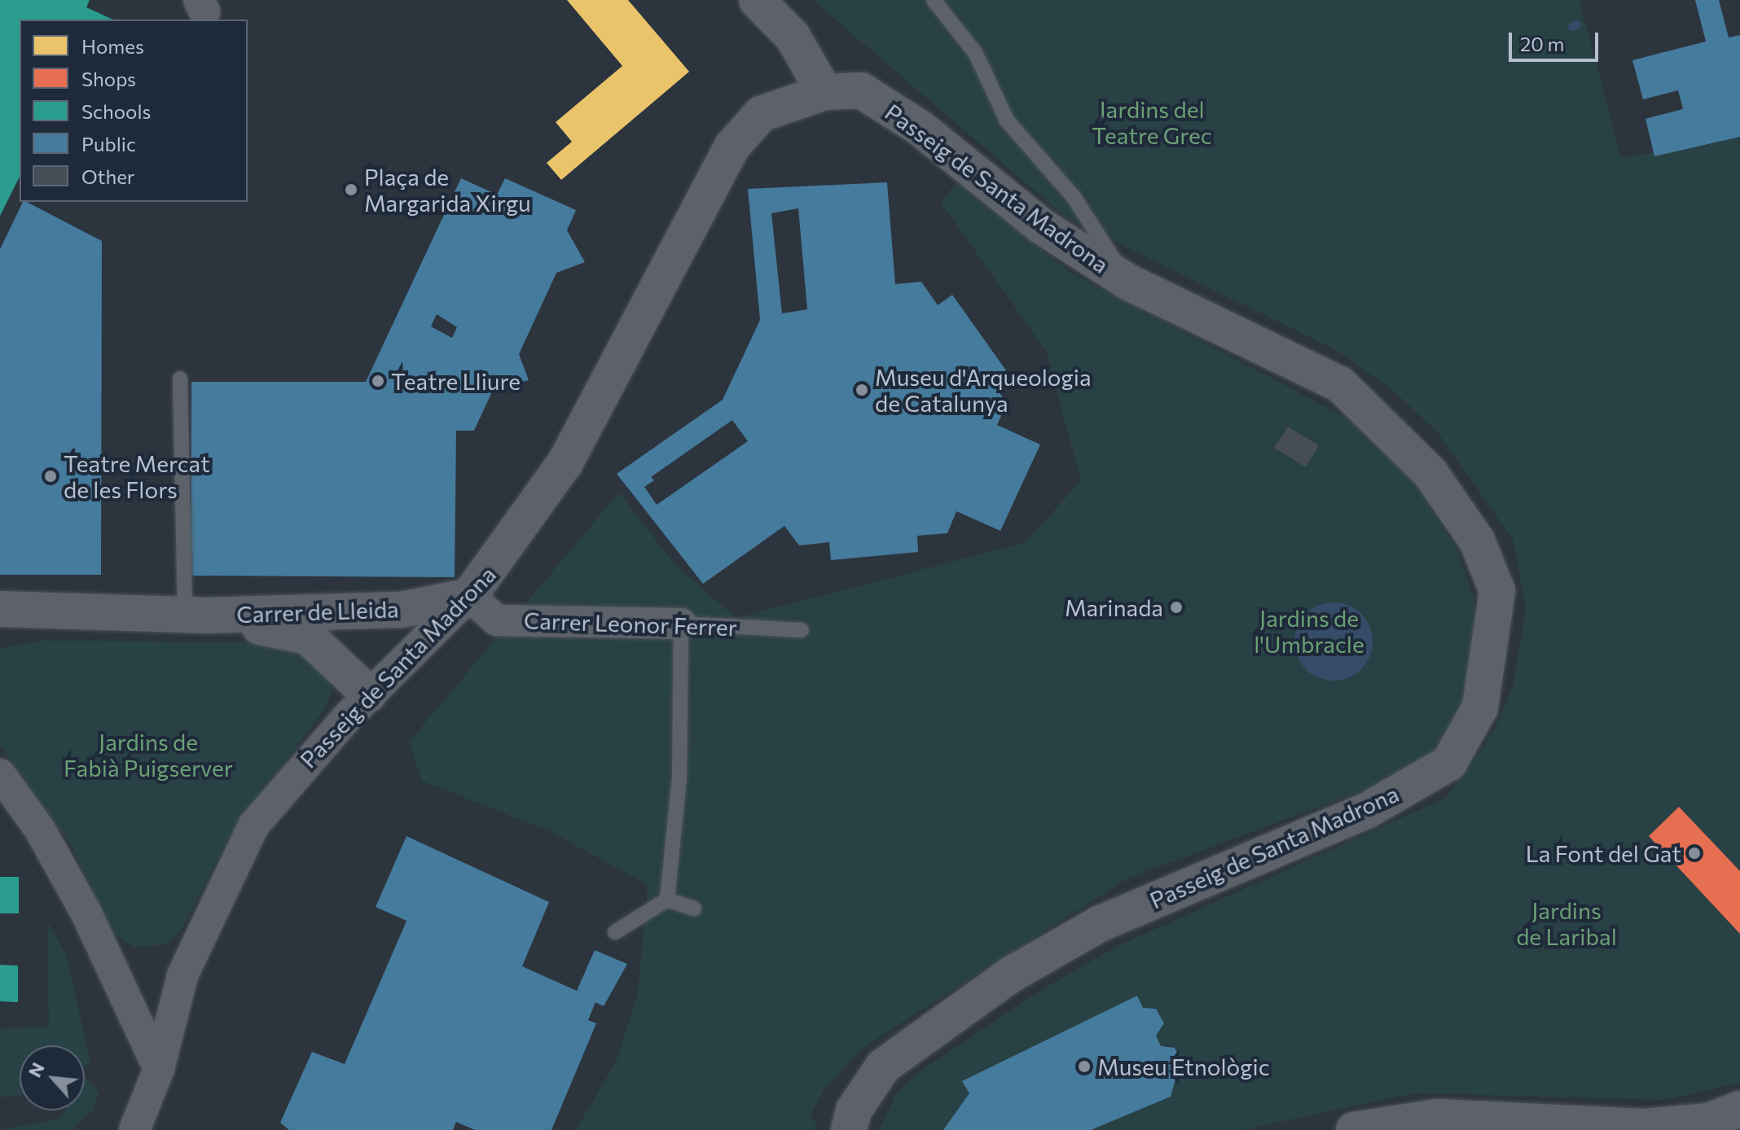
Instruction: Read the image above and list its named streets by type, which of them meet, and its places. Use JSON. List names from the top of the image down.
{
  "streets": {
    "street": ["Passeig de Santa Madrona", "Carrer de Lleida", "Carrer Leonor Ferrer"]
  },
  "crossings": [
    ["Passeig de Santa Madrona", "Carrer de Lleida"],
    ["Passeig de Santa Madrona", "Carrer Leonor Ferrer"],
    ["Carrer de Lleida", "Carrer Leonor Ferrer"]
  ],
  "parks": [
    "Jardins del Teatre Grec",
    "Jardins de l'Umbracle",
    "Jardins de Fabià Puigserver",
    "Jardins de Laribal"
  ],
  "places": [
    "Plaça de Margarida Xirgu",
    "Teatre Lliure",
    "Museu d'Arqueologia de Catalunya",
    "Teatre Mercat de les Flors",
    "Marinada",
    "La Font del Gat",
    "Museu Etnològic"
  ],
  "legend": [
    "Homes",
    "Shops",
    "Schools",
    "Public",
    "Other"
  ],
  "scale_bar": "20 m",
  "north": "top left"
}
